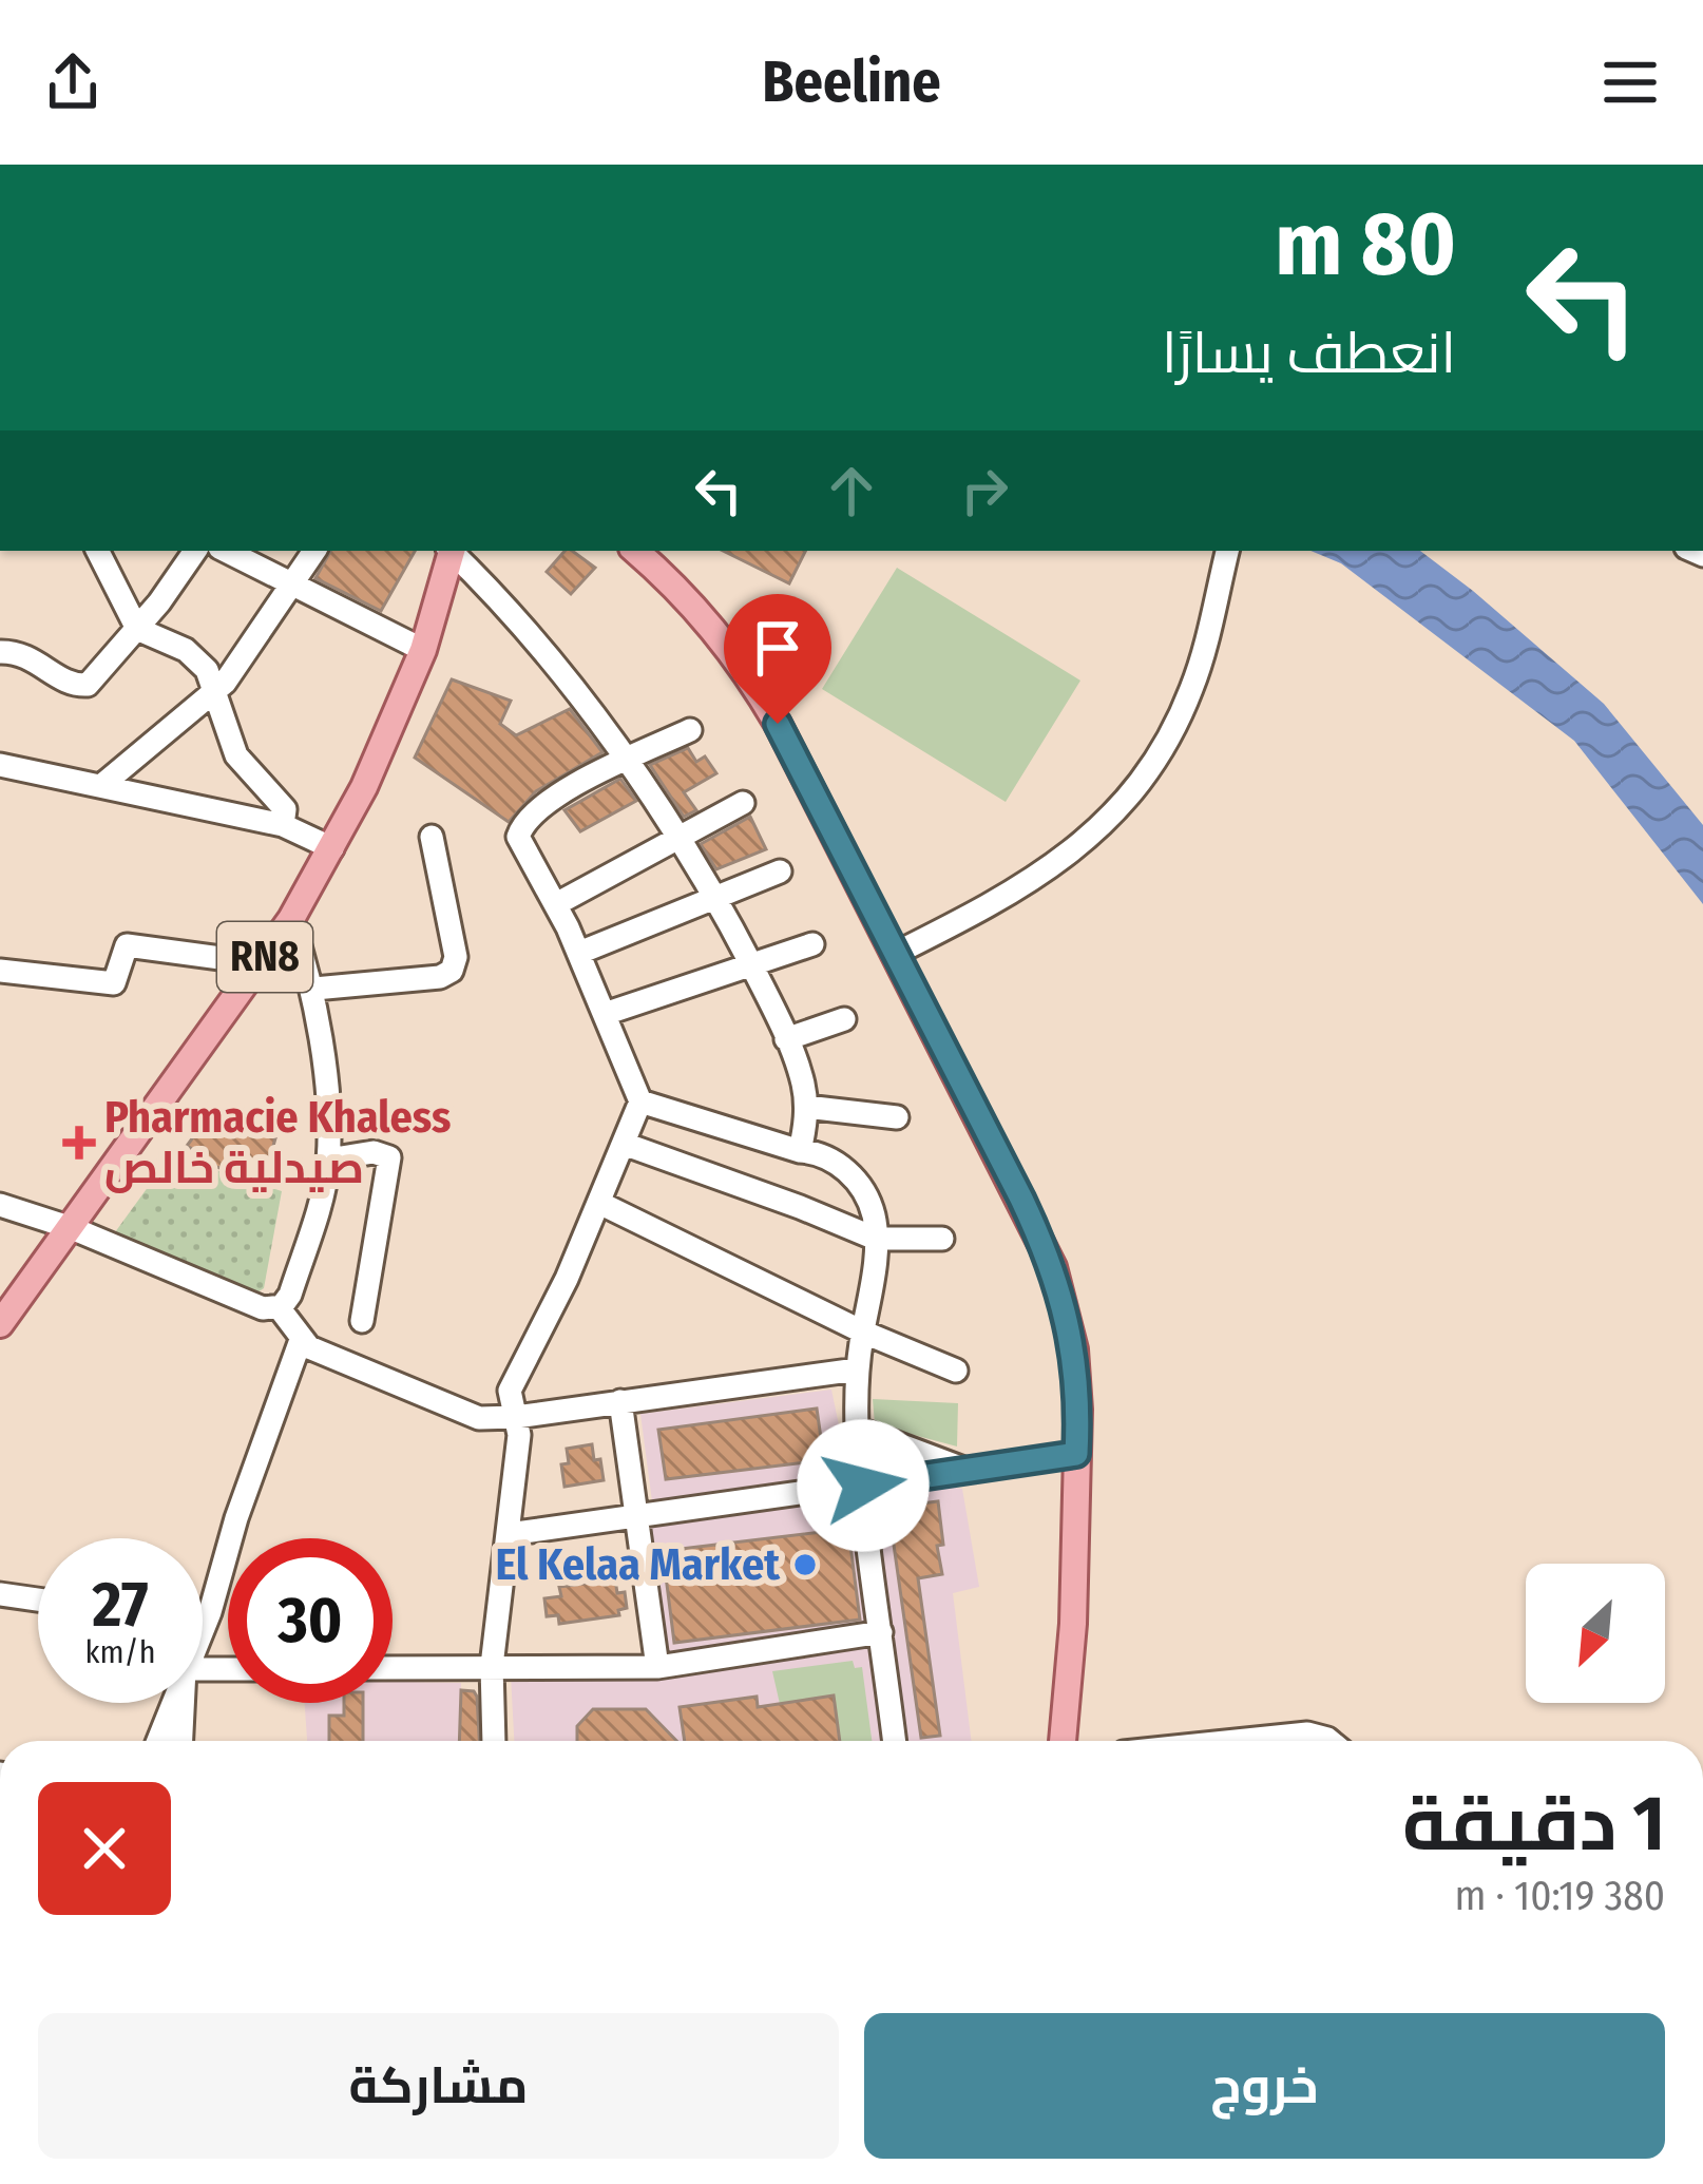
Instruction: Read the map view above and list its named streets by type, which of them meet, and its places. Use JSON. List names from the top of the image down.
{
  "streets": {
    "main road": ["RN8"]
  },
  "places": {
    "health": ["Pharmacie Khaless صيدلية خالص"],
    "other": ["El Kelaa Market"]
  },
  "north": "bottom left",
  "page": {
    "header": "Beeline",
    "turn": ["80 m", "انعطف يسارًا"],
    "speed": "27 km/h",
    "limit": "30",
    "heading": ["1 دقيقة", "380 m · 10:19"],
    "buttons": ["خروج", "مشاركة"]
  }
}
